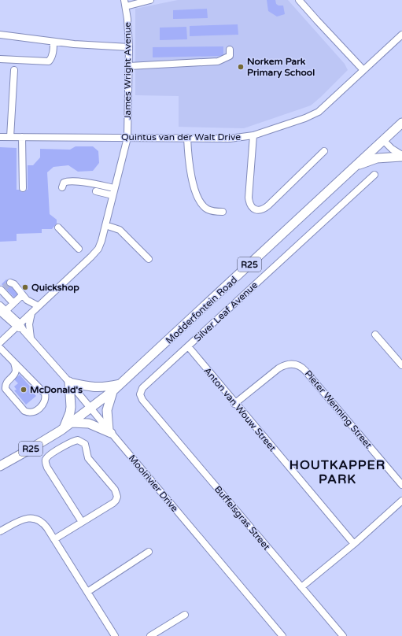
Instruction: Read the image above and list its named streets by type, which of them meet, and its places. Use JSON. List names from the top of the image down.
{
  "streets": {
    "main road": ["R25", "Modderfontein Road"],
    "street": [
      "James Wright Avenue",
      "Quintus van der Walt Drive",
      "Silver Leaf Avenue",
      "Anton van Wouw Street",
      "Pieter Wenning Street",
      "Mooirivier Drive",
      "Buffelsgras Street"
    ]
  },
  "crossings": [
    ["James Wright Avenue", "Quintus van der Walt Drive"],
    ["James Wright Avenue", "Mooirivier Drive"],
    ["Modderfontein Road", "Mooirivier Drive"],
    ["Silver Leaf Avenue", "Anton van Wouw Street"],
    ["Silver Leaf Avenue", "Buffelsgras Street"],
    ["Anton van Wouw Street", "Pieter Wenning Street"]
  ],
  "districts": ["HOUTKAPPER PARK"],
  "places": ["Norkem Park Primary School", "Quickshop", "McDonald's"]
}
